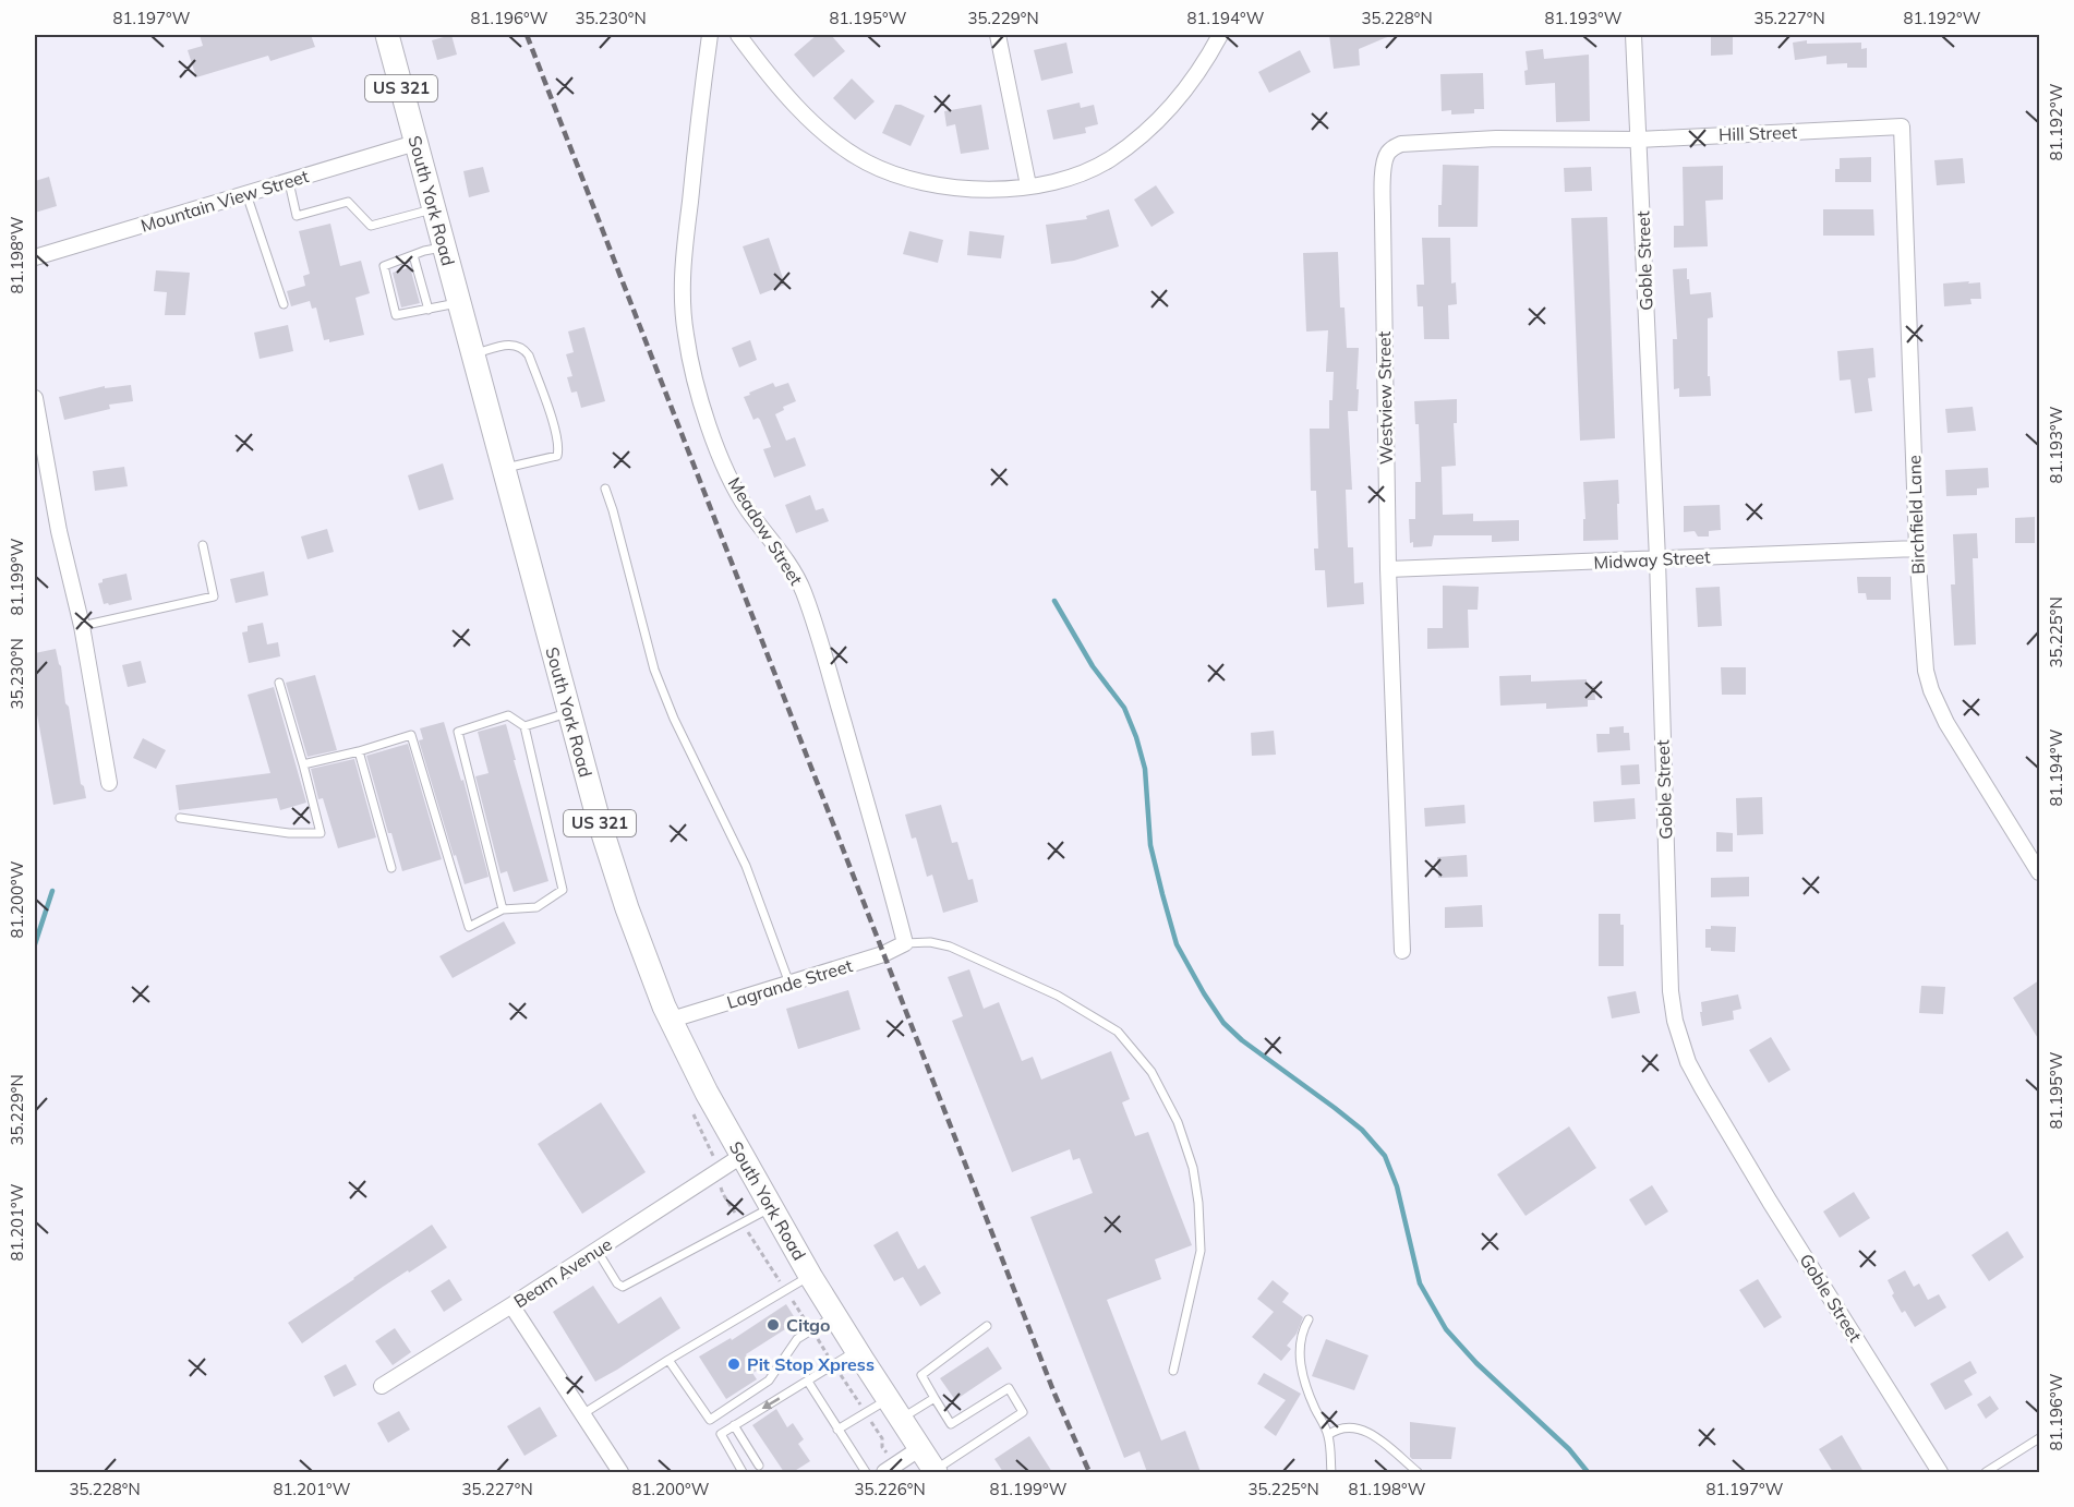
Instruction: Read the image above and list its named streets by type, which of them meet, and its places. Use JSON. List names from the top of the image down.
{
  "streets": {
    "main road": ["US 321", "South York Road"],
    "street": [
      "Hill Street",
      "Mountain View Street",
      "Goble Street",
      "Westview Street",
      "Birchfield Lane",
      "Meadow Street",
      "Midway Street",
      "Lagrande Street",
      "Beam Avenue"
    ]
  },
  "crossings": [
    ["US 321", "South York Road"],
    ["Hill Street", "Goble Street"],
    ["Hill Street", "Westview Street"],
    ["Hill Street", "Birchfield Lane"],
    ["Mountain View Street", "South York Road"],
    ["South York Road", "Lagrande Street"],
    ["South York Road", "Beam Avenue"],
    ["Goble Street", "Midway Street"],
    ["Westview Street", "Midway Street"],
    ["Birchfield Lane", "Midway Street"],
    ["Meadow Street", "Lagrande Street"]
  ],
  "places": ["Citgo", "Pit Stop Xpress"],
  "coordinates": [
    "81.197°W",
    "81.196°W",
    "35.230°N",
    "81.195°W",
    "35.229°N",
    "81.194°W",
    "35.228°N",
    "81.193°W",
    "35.227°N",
    "81.192°W",
    "81.198°W",
    "81.199°W",
    "35.225°N",
    "81.200°W",
    "81.201°W",
    "35.226°N"
  ]
}
